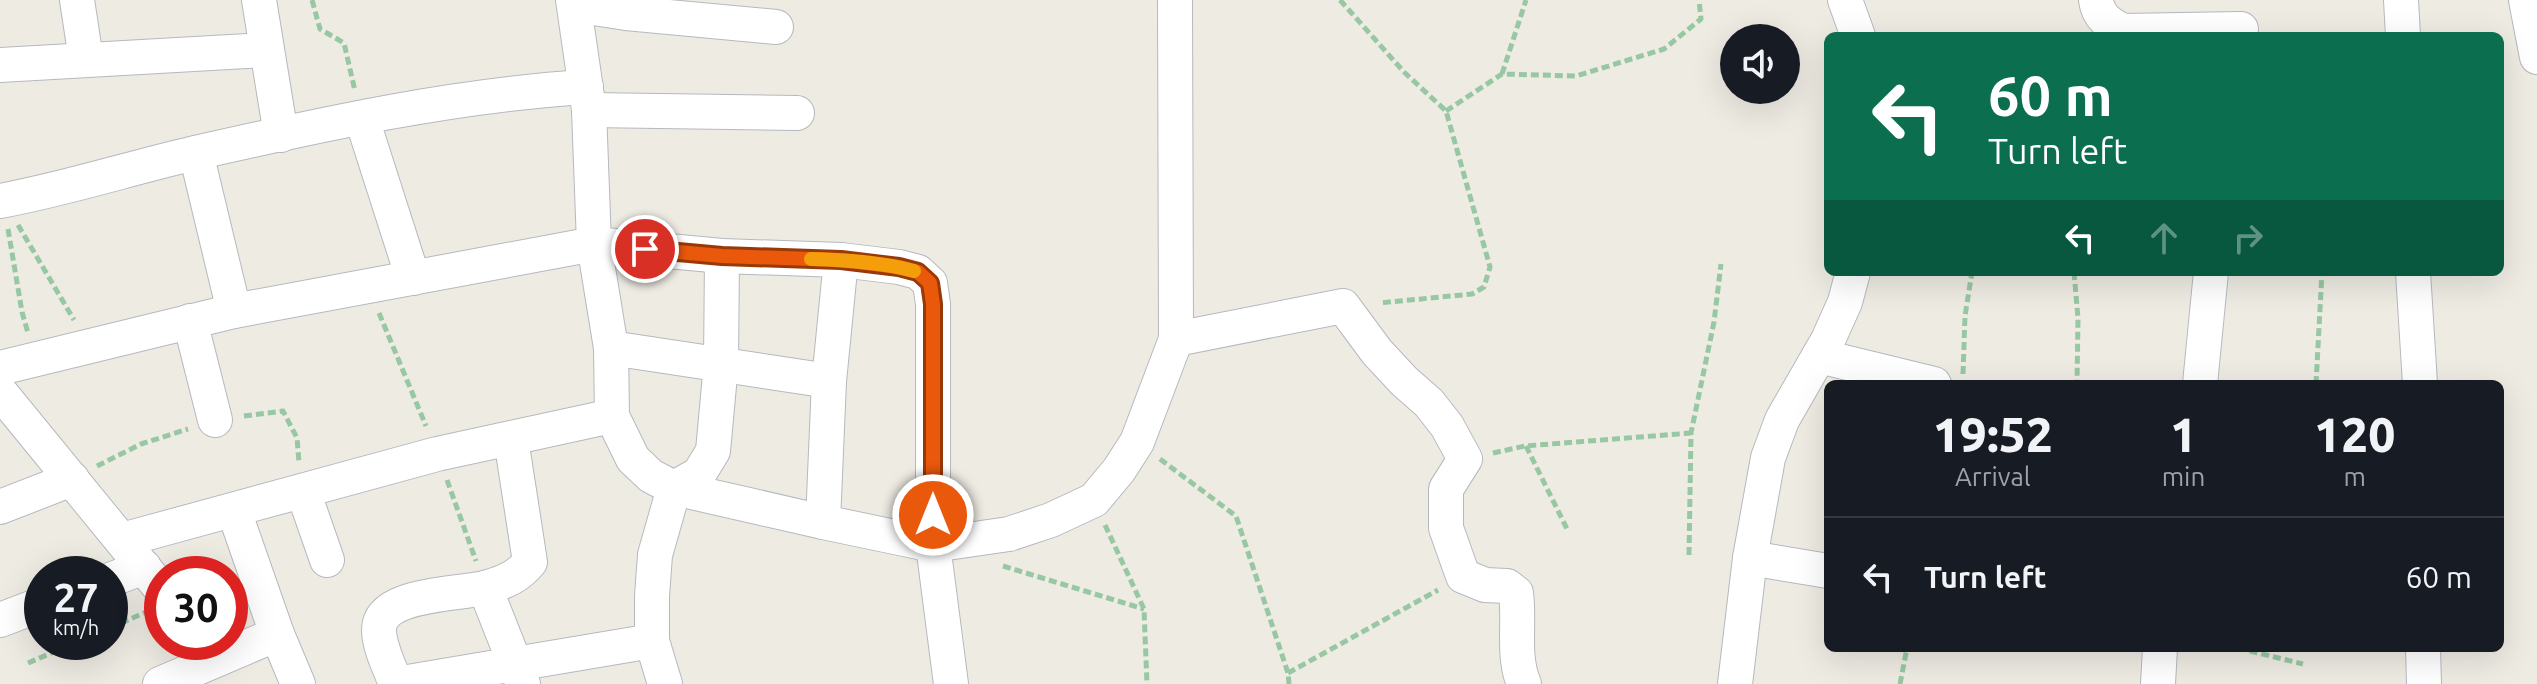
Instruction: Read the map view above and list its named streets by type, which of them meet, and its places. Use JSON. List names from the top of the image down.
{
  "page": {
    "turn": ["60 m", "Turn left"],
    "eta": [
      "19:52",
      "Arrival",
      "1",
      "min",
      "120",
      "m"
    ],
    "list": [
      {
        "name": "Turn left",
        "value": "60 m"
      }
    ],
    "speed": "27 km/h",
    "limit": "30"
  }
}
